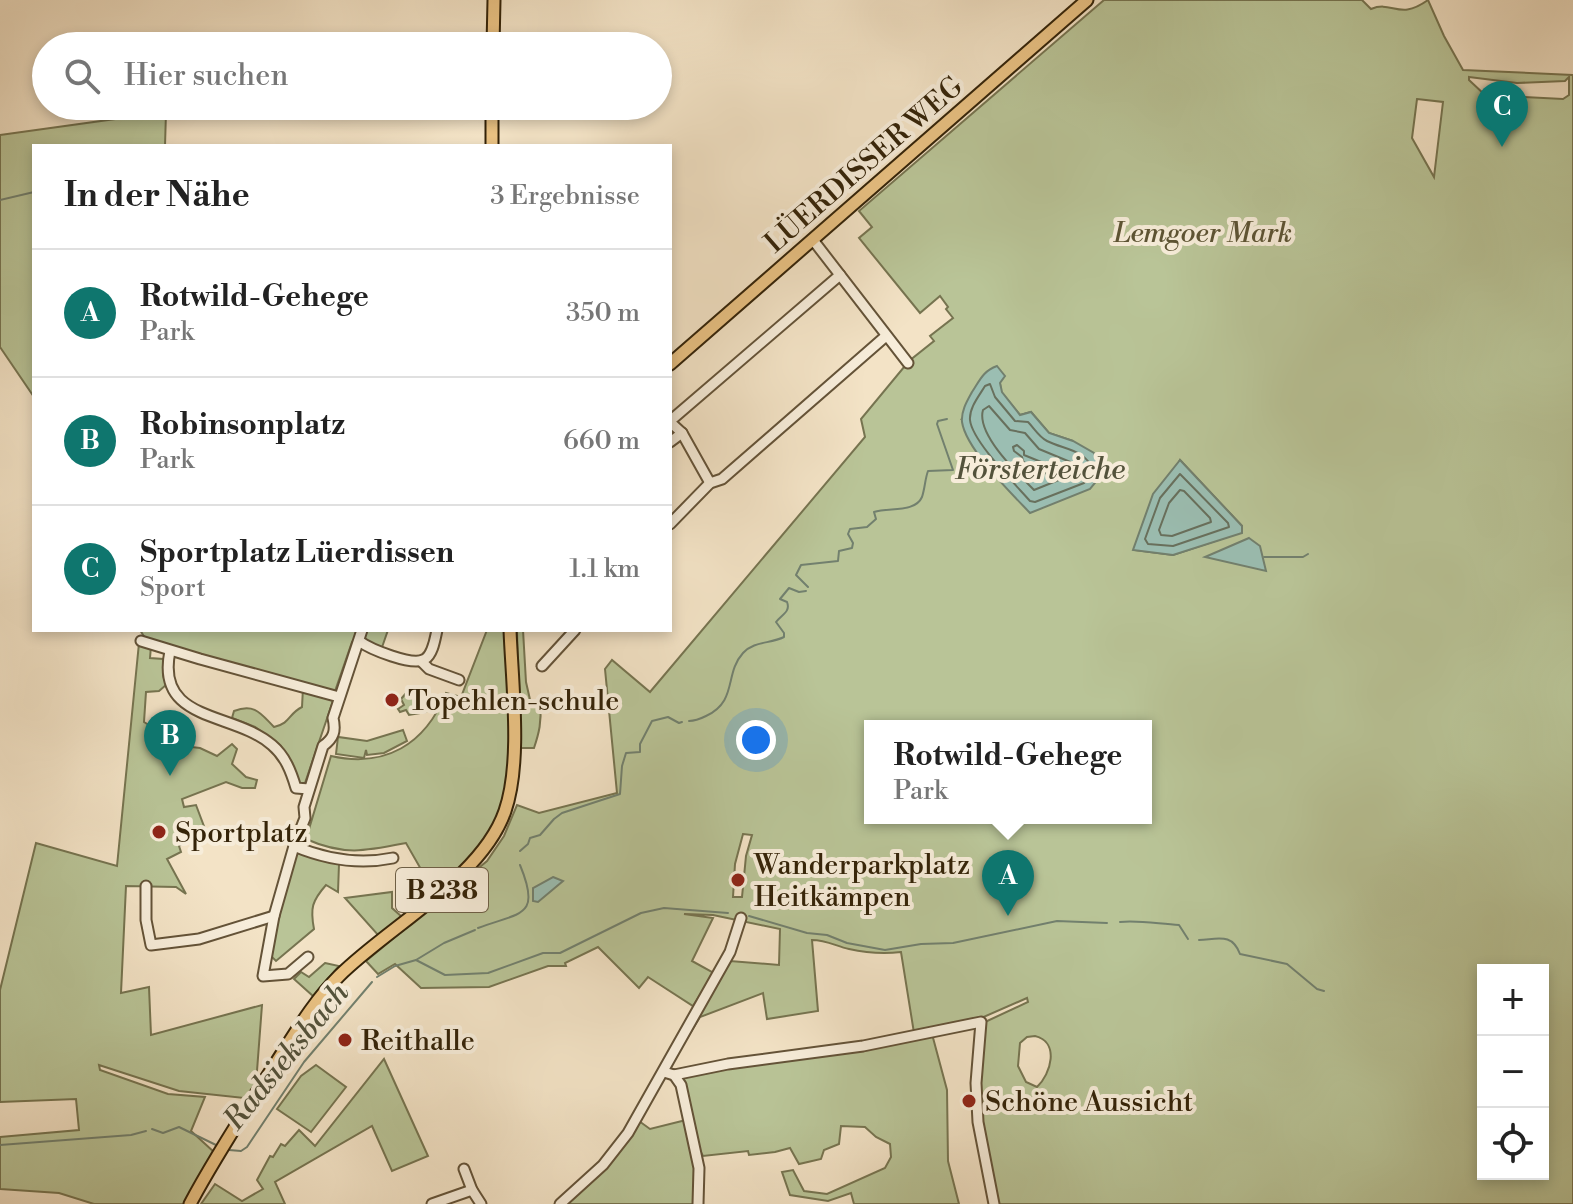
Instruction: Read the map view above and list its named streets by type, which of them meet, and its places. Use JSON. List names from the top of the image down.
{
  "streets": {
    "main road": ["LÜERDISSER WEG", "B 238"]
  },
  "water": ["Försterteiche", "Radsieksbach"],
  "parks": ["Lemgoer Mark"],
  "places": [
    "Topehlen-schule",
    "Sportplatz",
    "Wanderparkplatz Heitkämpen",
    "Reithalle",
    "Schöne Aussicht"
  ],
  "page": {
    "search": "Hier suchen",
    "pins": ["C", "B", "A"],
    "heading": ["In der Nähe", "3 Ergebnisse"],
    "list": [
      {
        "mark": "A",
        "name": "Rotwild-Gehege",
        "note": "Park",
        "value": "350 m"
      },
      {
        "mark": "B",
        "name": "Robinsonplatz",
        "note": "Park",
        "value": "660 m"
      },
      {
        "mark": "C",
        "name": "Sportplatz Lüerdissen",
        "note": "Sport",
        "value": "1.1 km"
      }
    ],
    "popup": ["Rotwild-Gehege", "Park"],
    "map_buttons": ["+", "−"]
  }
}
